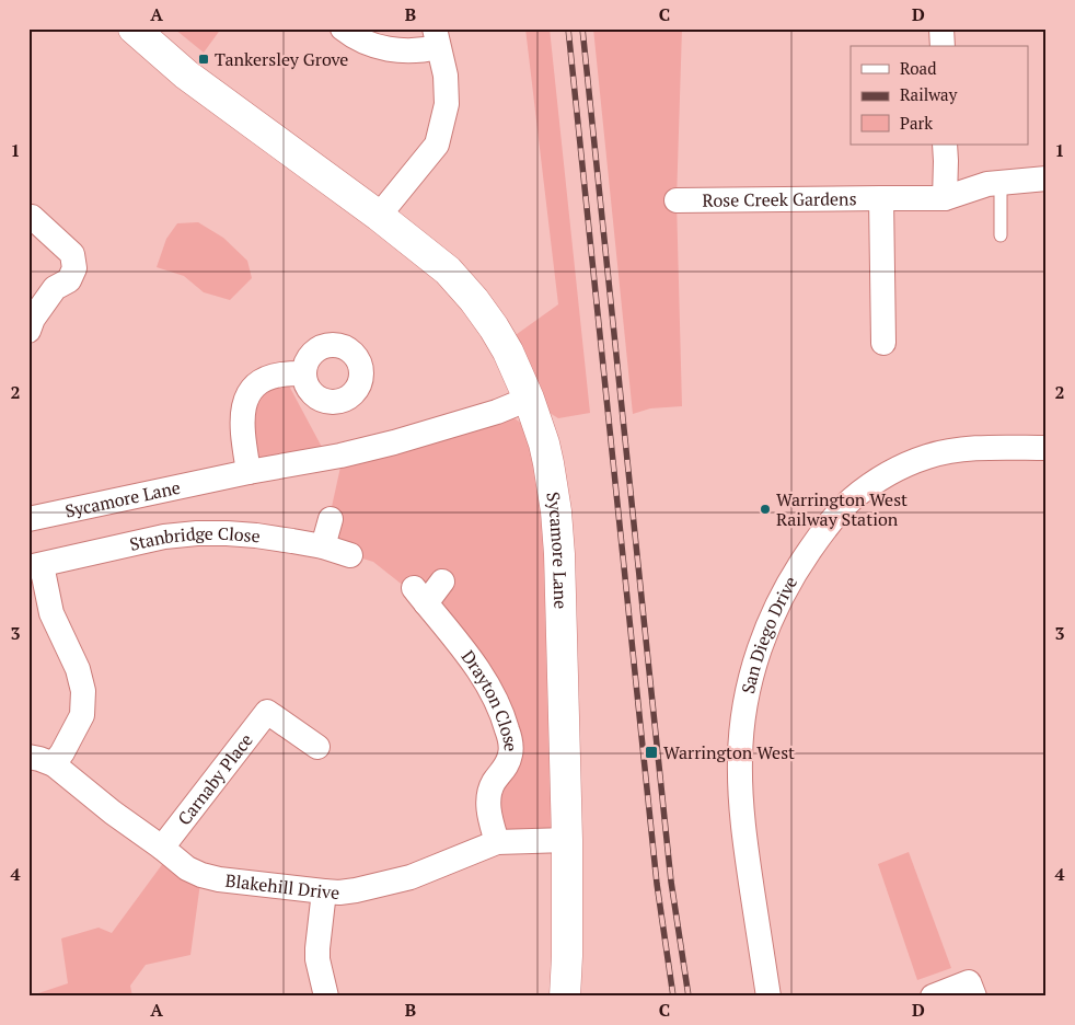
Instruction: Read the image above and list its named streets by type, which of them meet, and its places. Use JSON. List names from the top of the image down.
{
  "streets": {
    "street": [
      "Rose Creek Gardens",
      "Sycamore Lane",
      "Stanbridge Close",
      "San Diego Drive",
      "Drayton Close",
      "Carnaby Place",
      "Blakehill Drive"
    ]
  },
  "crossings": [
    ["Sycamore Lane", "Blakehill Drive"],
    ["Stanbridge Close", "Blakehill Drive"],
    ["Drayton Close", "Blakehill Drive"],
    ["Carnaby Place", "Blakehill Drive"]
  ],
  "places": {
    "transit": ["Tankersley Grove", "Warrington West"],
    "other": ["Warrington West Railway Station"]
  },
  "legend": ["Road", "Railway", "Park"],
  "grid": {
    "columns": [
      "A",
      "B",
      "C",
      "D"
    ],
    "rows": [
      "1",
      "2",
      "3",
      "4"
    ]
  }
}
